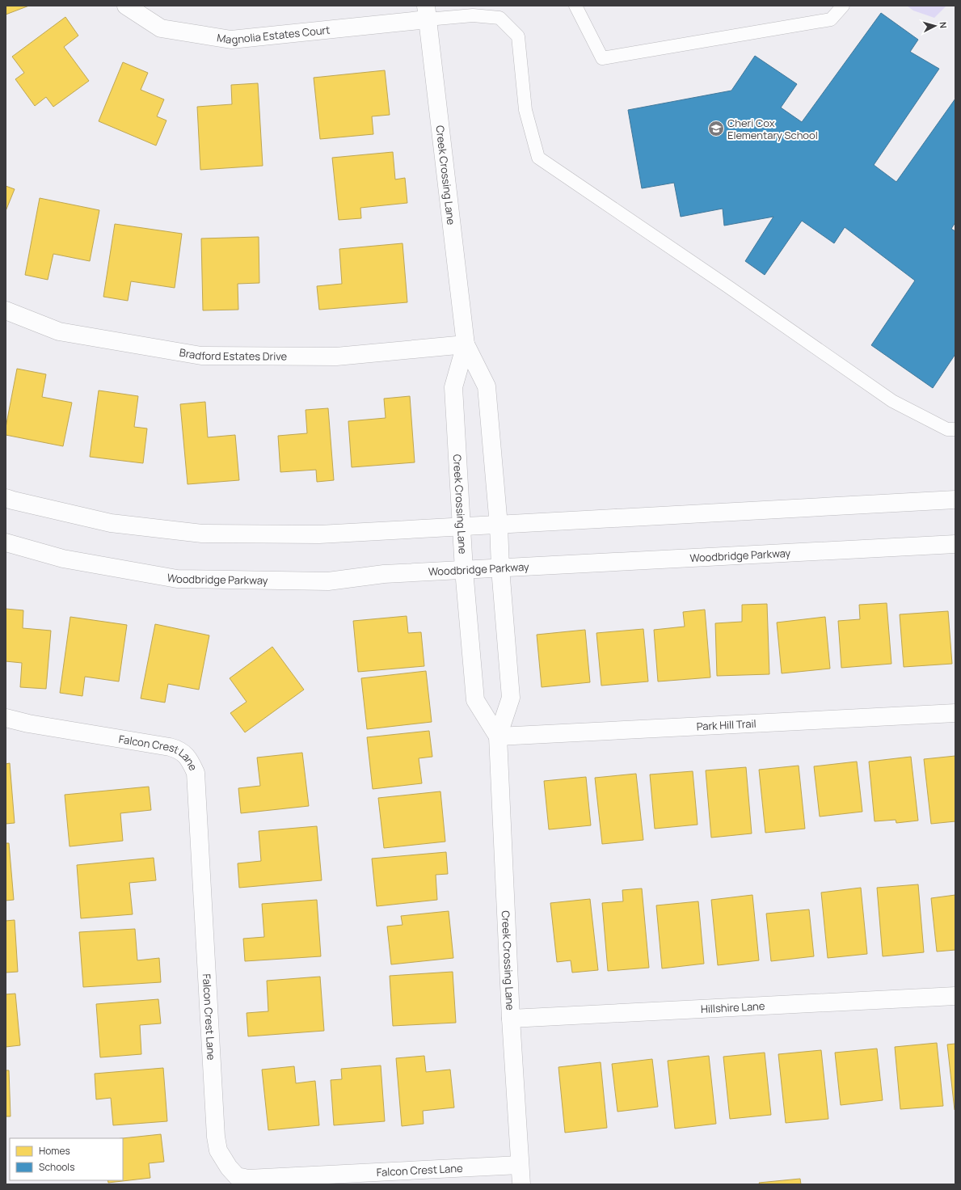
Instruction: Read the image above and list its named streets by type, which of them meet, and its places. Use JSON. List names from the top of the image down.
{
  "streets": {
    "street": [
      "Magnolia Estates Court",
      "Creek Crossing Lane",
      "Bradford Estates Drive",
      "Woodbridge Parkway",
      "Park Hill Trail",
      "Falcon Crest Lane",
      "Hillshire Lane"
    ]
  },
  "crossings": [
    ["Magnolia Estates Court", "Creek Crossing Lane"],
    ["Creek Crossing Lane", "Bradford Estates Drive"],
    ["Creek Crossing Lane", "Woodbridge Parkway"],
    ["Creek Crossing Lane", "Park Hill Trail"],
    ["Creek Crossing Lane", "Falcon Crest Lane"],
    ["Creek Crossing Lane", "Hillshire Lane"]
  ],
  "places": {
    "school or university": ["Cheri Cox Elementary School"]
  },
  "legend": ["Homes", "Schools"],
  "north": "right"
}
